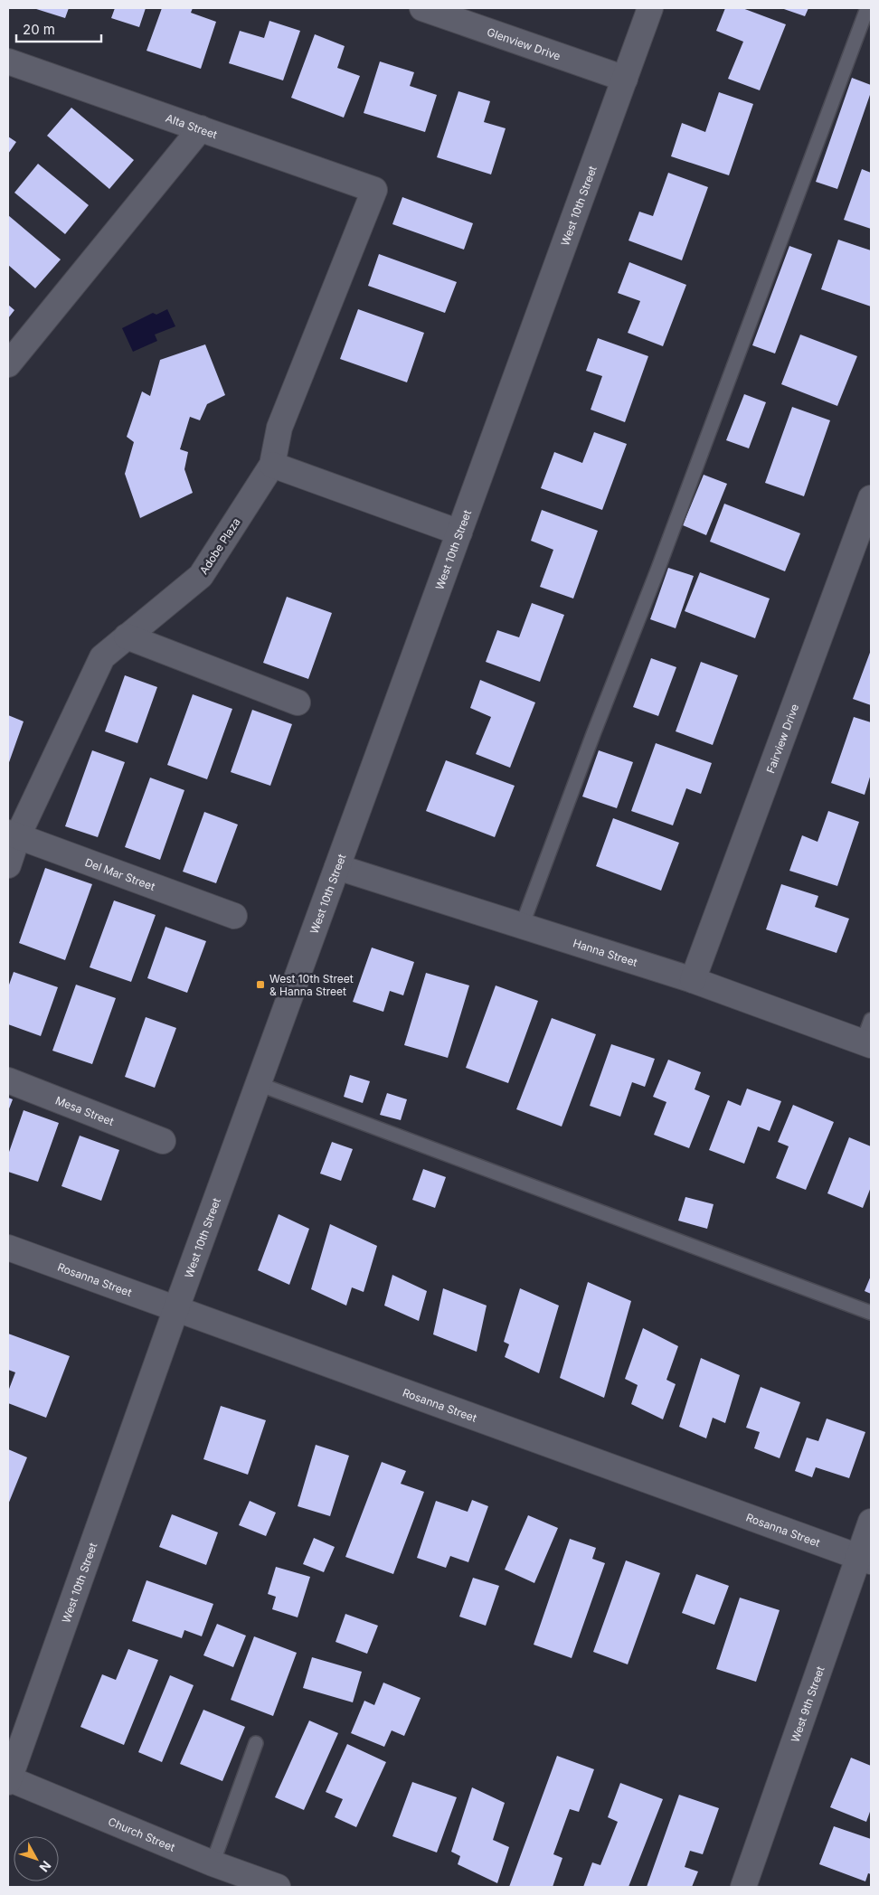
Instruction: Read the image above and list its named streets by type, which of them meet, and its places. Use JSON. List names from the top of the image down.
{
  "streets": {
    "street": [
      "Glenview Drive",
      "Alta Street",
      "West 10th Street",
      "Adobe Plaza",
      "Fairview Drive",
      "Del Mar Street",
      "Hanna Street",
      "Mesa Street",
      "Rosanna Street",
      "West 9th Street",
      "Church Street"
    ]
  },
  "crossings": [
    ["Glenview Drive", "West 10th Street"],
    ["Alta Street", "Adobe Plaza"],
    ["West 10th Street", "Hanna Street"],
    ["West 10th Street", "Rosanna Street"],
    ["West 10th Street", "Church Street"],
    ["Adobe Plaza", "Del Mar Street"],
    ["Fairview Drive", "Hanna Street"],
    ["Rosanna Street", "West 9th Street"]
  ],
  "places": {
    "transit": ["West 10th Street & Hanna Street"]
  },
  "scale_bar": "20 m",
  "north": "bottom right"
}
